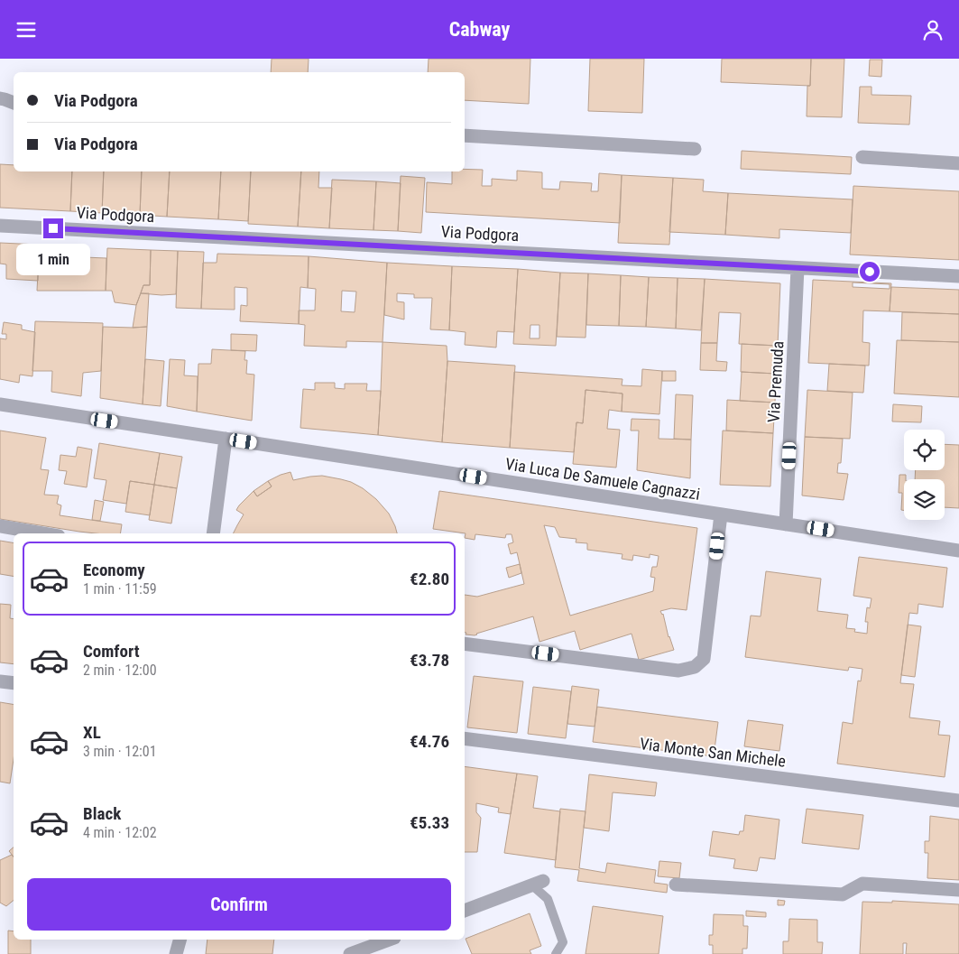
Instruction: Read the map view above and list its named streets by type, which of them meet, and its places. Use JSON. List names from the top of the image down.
{
  "streets": {
    "street": [
      "Via Podgora",
      "Via Premuda",
      "Via Luca De Samuele Cagnazzi",
      "Via Monte San Michele"
    ]
  },
  "crossings": [
    ["Via Podgora", "Via Premuda"],
    ["Via Premuda", "Via Luca De Samuele Cagnazzi"]
  ],
  "page": {
    "header": "Cabway",
    "banner": ["Via Podgora", "Via Podgora"],
    "bubble": "1 min",
    "list": [
      {
        "name": "Economy",
        "note": "1 min · 11:59",
        "value": "€2.80"
      },
      {
        "name": "Comfort",
        "note": "2 min · 12:00",
        "value": "€3.78"
      },
      {
        "name": "XL",
        "note": "3 min · 12:01",
        "value": "€4.76"
      },
      {
        "name": "Black",
        "note": "4 min · 12:02",
        "value": "€5.33"
      }
    ],
    "buttons": "Confirm"
  }
}
